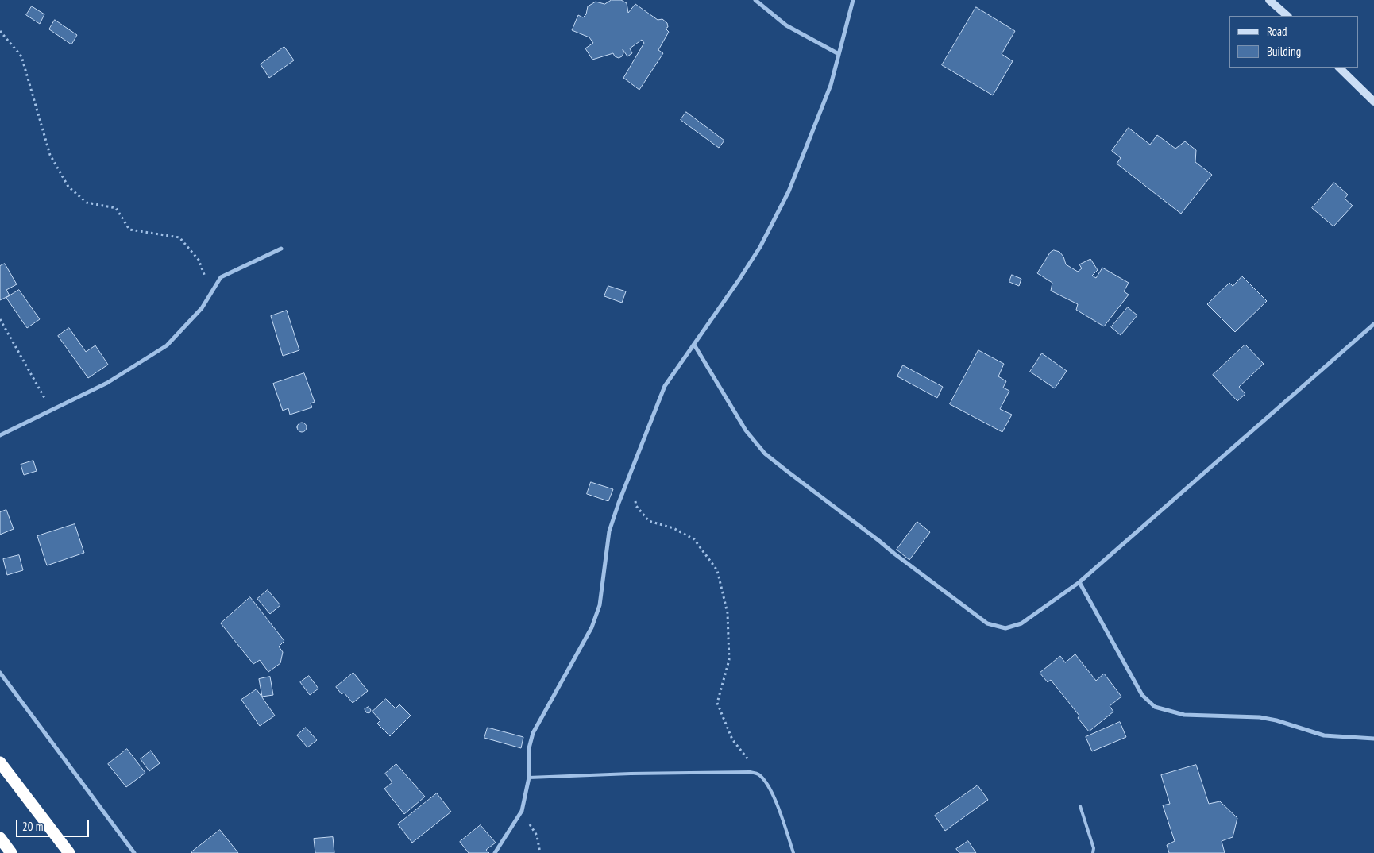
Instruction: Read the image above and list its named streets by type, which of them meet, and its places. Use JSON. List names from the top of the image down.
{
  "legend": ["Road", "Building"],
  "scale_bar": "20 m"
}
